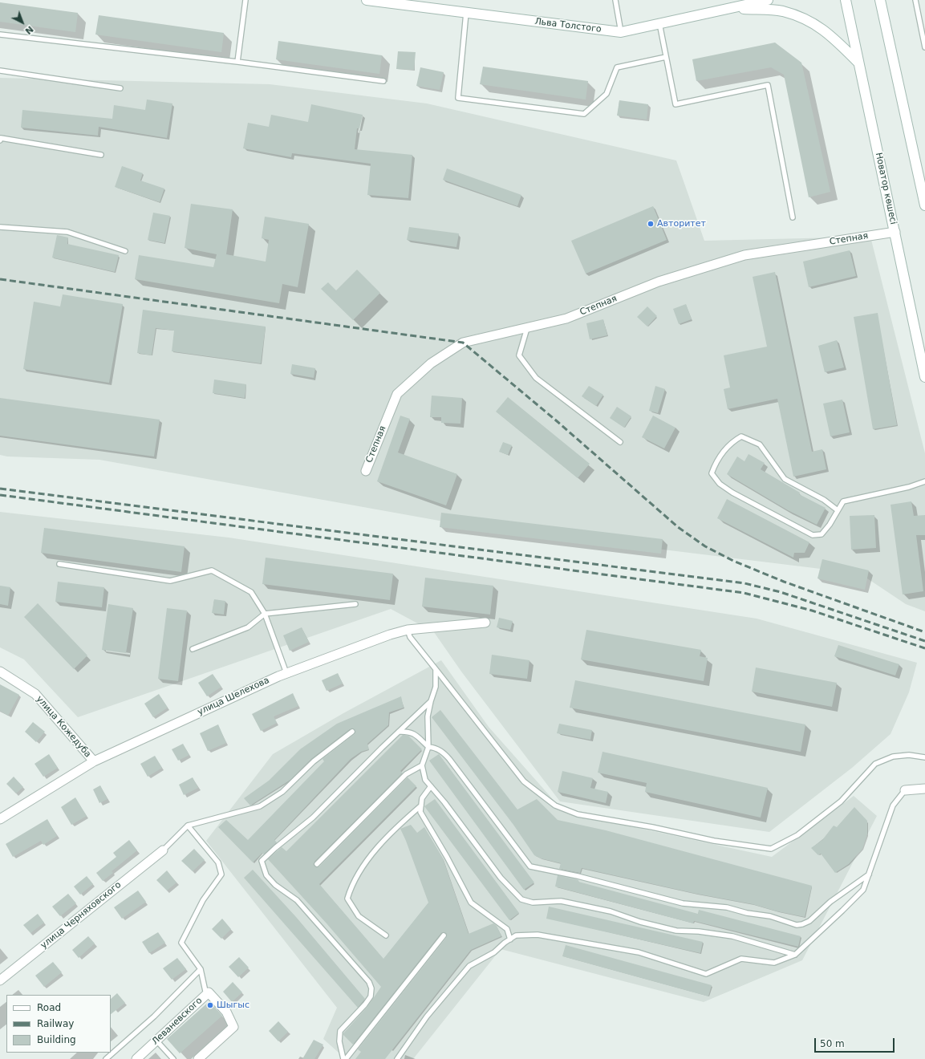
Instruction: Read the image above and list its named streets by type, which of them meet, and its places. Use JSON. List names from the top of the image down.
{
  "streets": {
    "main road": ["Льва Толстого", "Новатор көшесі"],
    "street": [
      "Степная",
      "улица Шелехова",
      "улица Кожедуба",
      "улица Черняховского",
      "Леваневского"
    ]
  },
  "crossings": [
    ["Новатор көшесі", "Степная"],
    ["улица Шелехова", "улица Кожедуба"]
  ],
  "places": ["Авторитет", "Шыгыс"],
  "legend": ["Road", "Railway", "Building"],
  "scale_bar": "50 m",
  "north": "bottom right"
}
